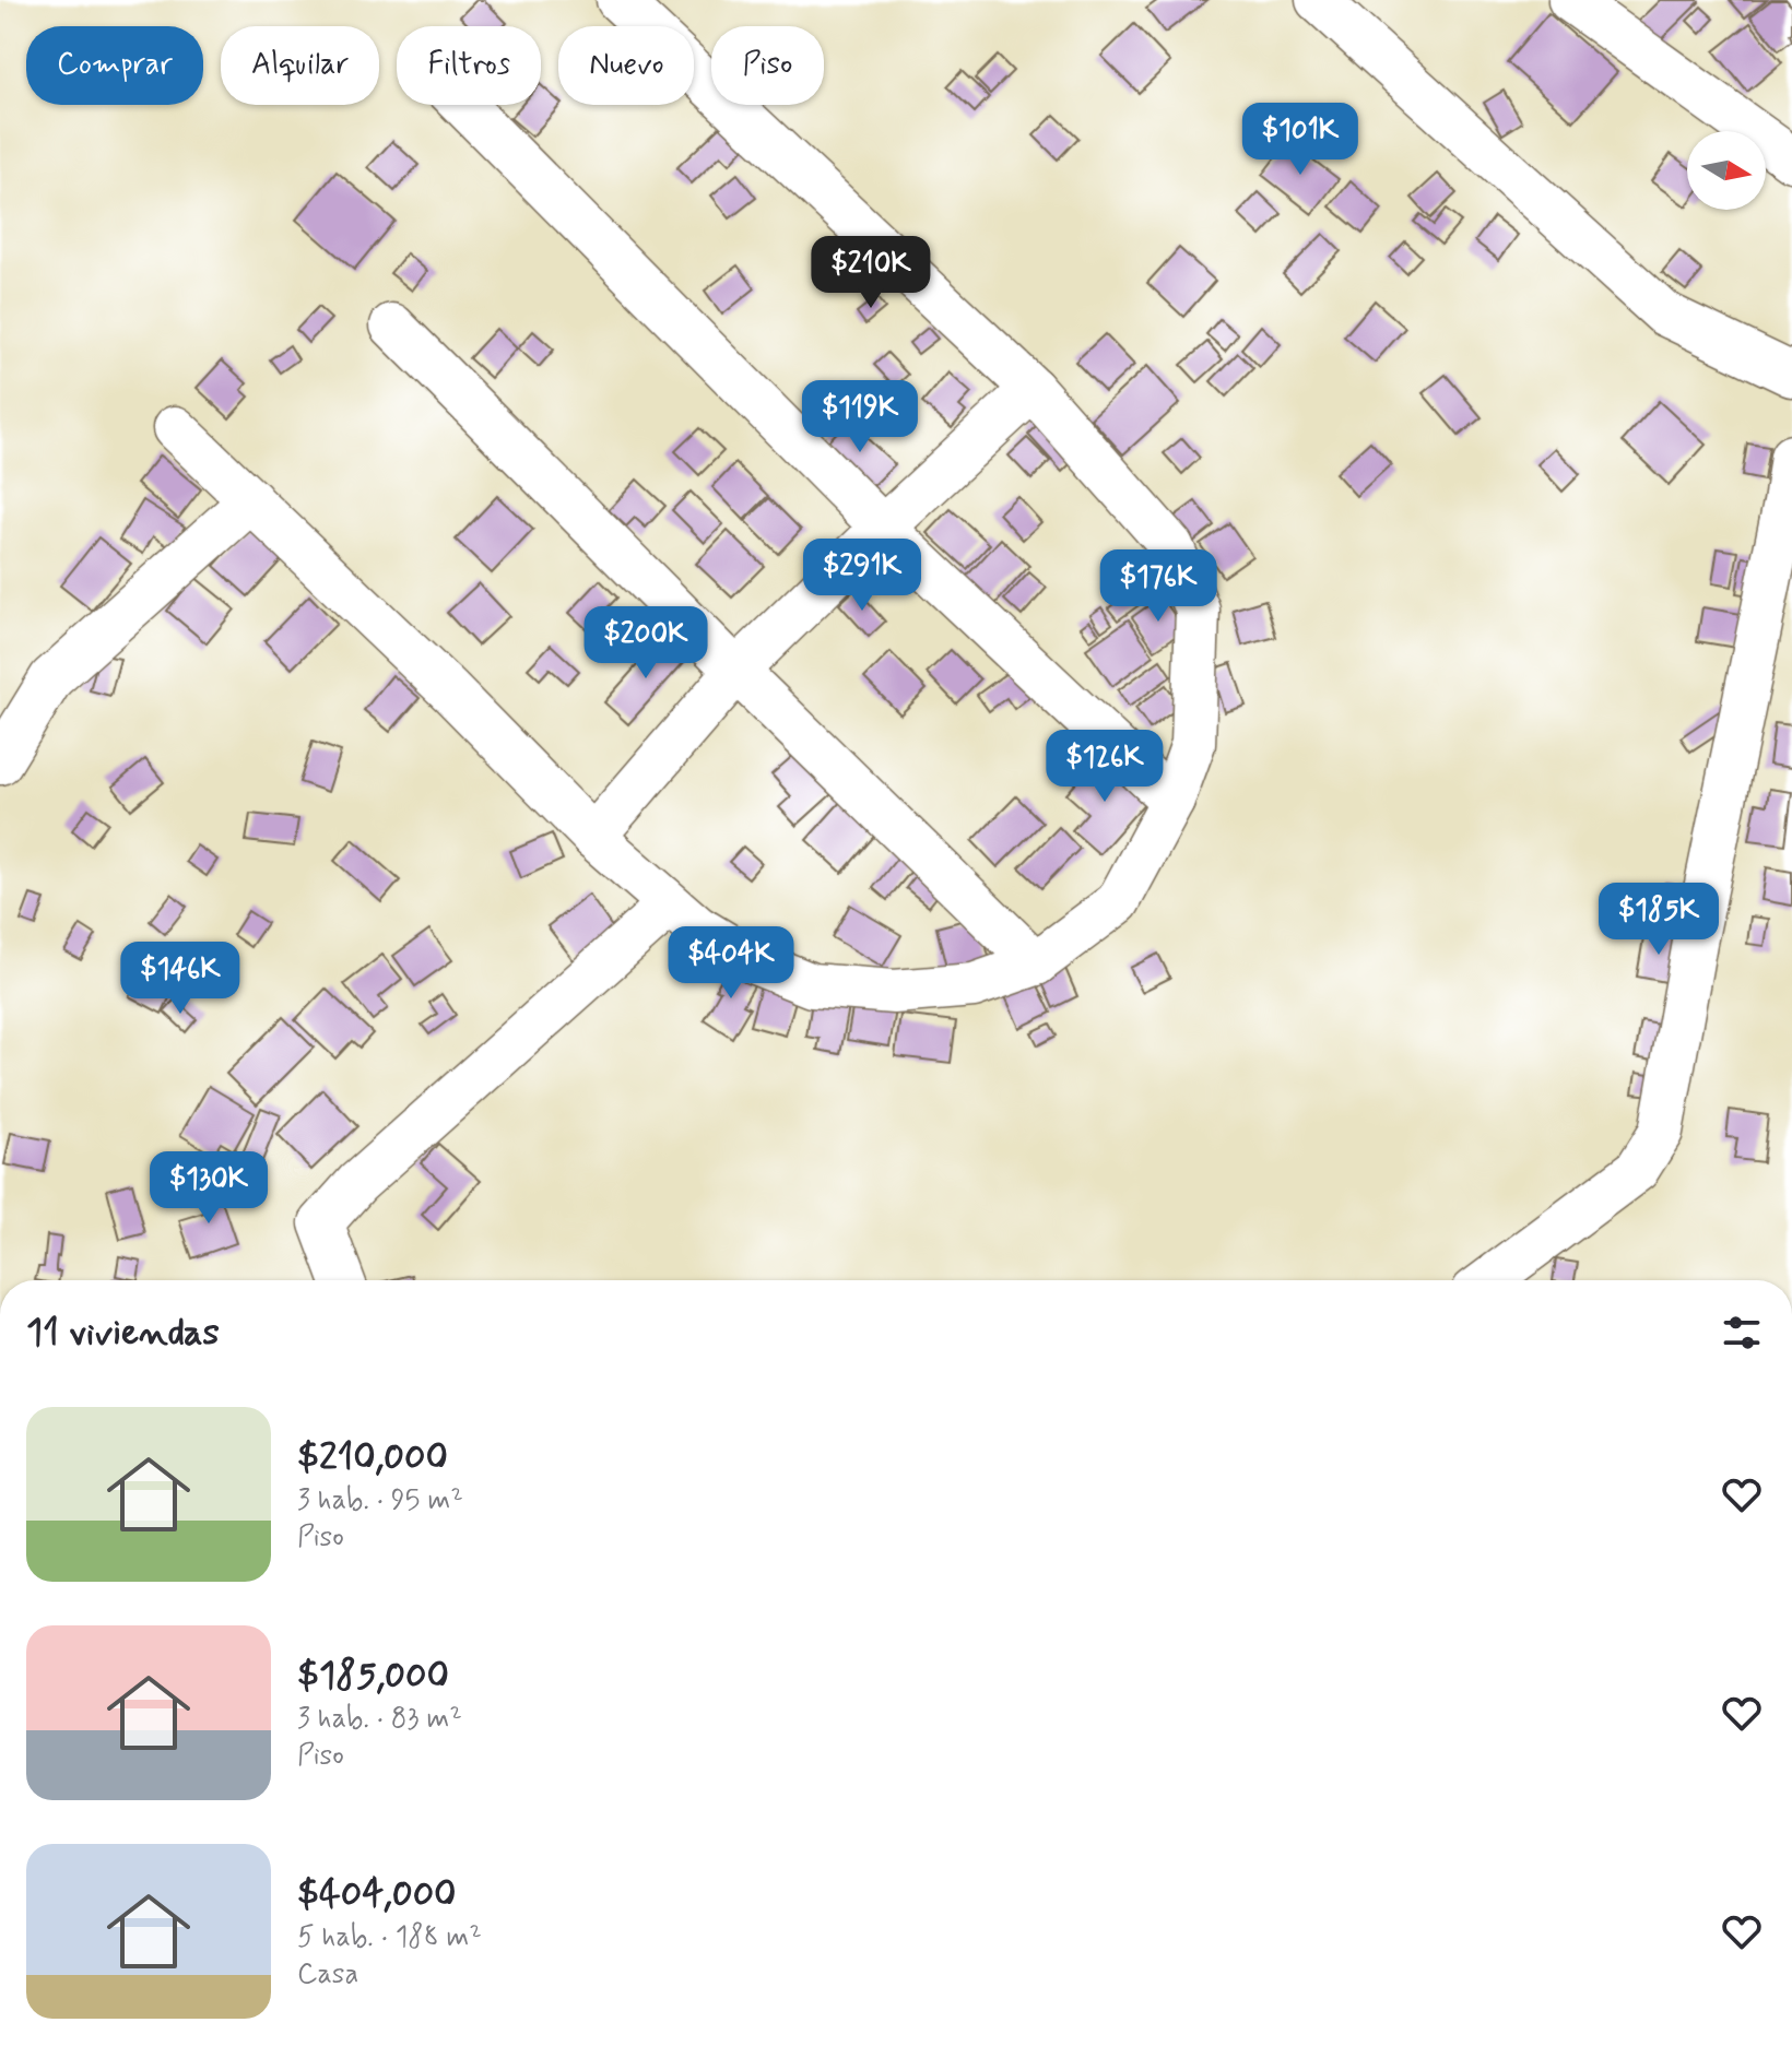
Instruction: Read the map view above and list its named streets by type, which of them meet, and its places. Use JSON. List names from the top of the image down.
{
  "north": "right",
  "page": {
    "chip": [
      "Comprar",
      "Alquilar",
      "Filtros",
      "Nuevo",
      "Piso"
    ],
    "price": [
      "$101K",
      "$210K",
      "$119K",
      "$291K",
      "$176K",
      "$200K",
      "$126K",
      "$185K",
      "$404K",
      "$146K",
      "$130K"
    ],
    "heading": "11 viviendas",
    "list": [
      {
        "name": "$210,000",
        "note": "3 hab. · 95 m² · Piso"
      },
      {
        "name": "$185,000",
        "note": "3 hab. · 83 m² · Piso"
      },
      {
        "name": "$404,000",
        "note": "5 hab. · 188 m² · Casa"
      }
    ]
  }
}
